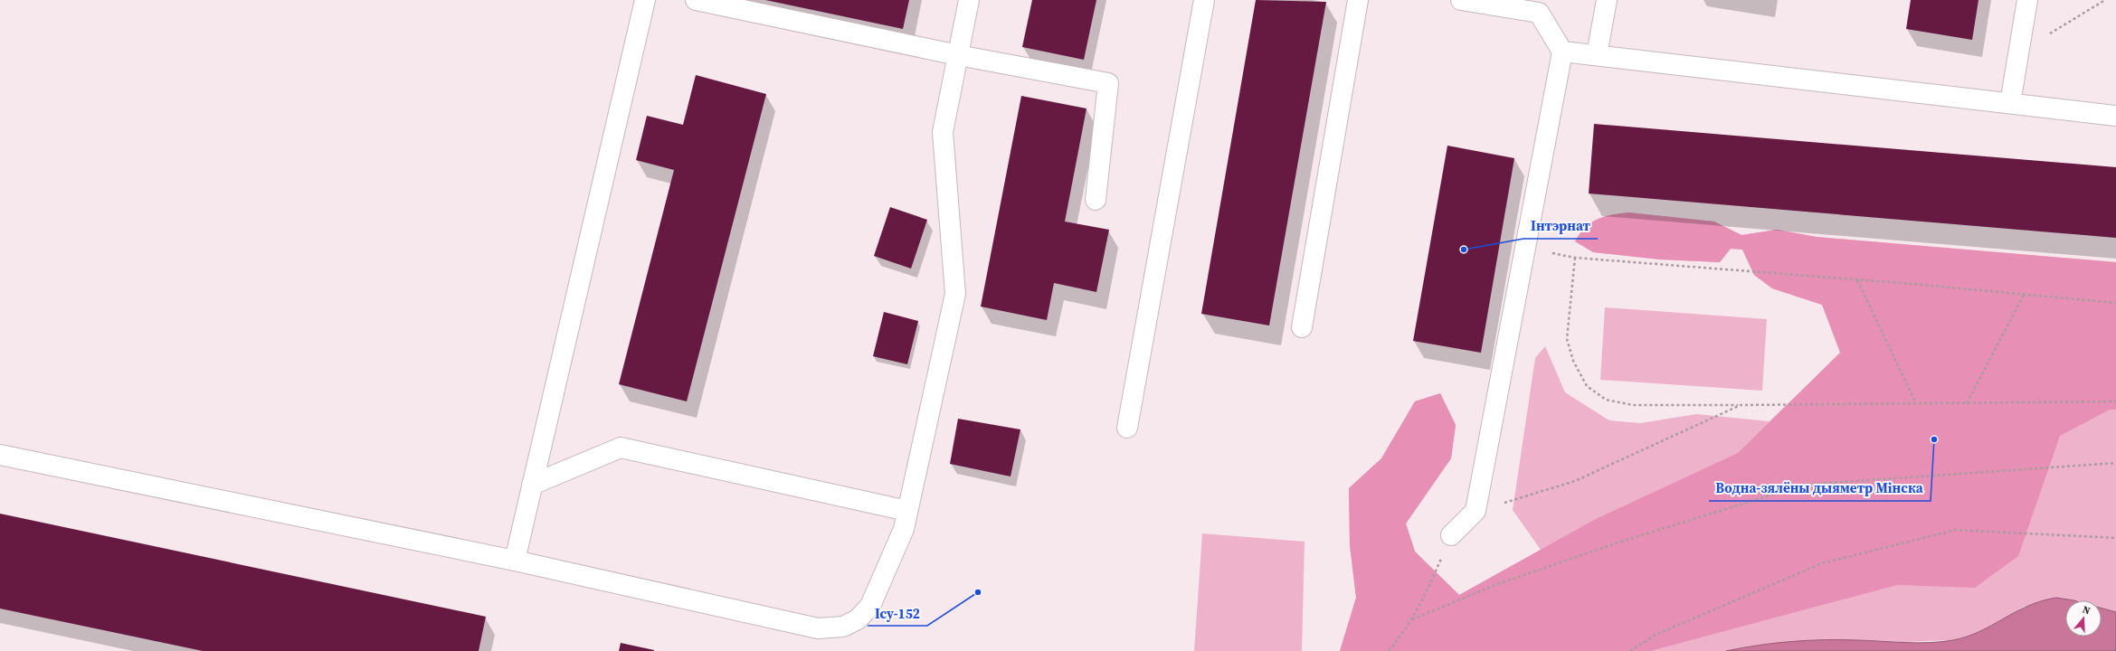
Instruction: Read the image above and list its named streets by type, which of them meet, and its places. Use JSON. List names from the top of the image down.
{
  "places": ["Інтэрнат", "Водна-зялёны дыяметр Мінска", "Ісу-152"],
  "north": "top"
}
